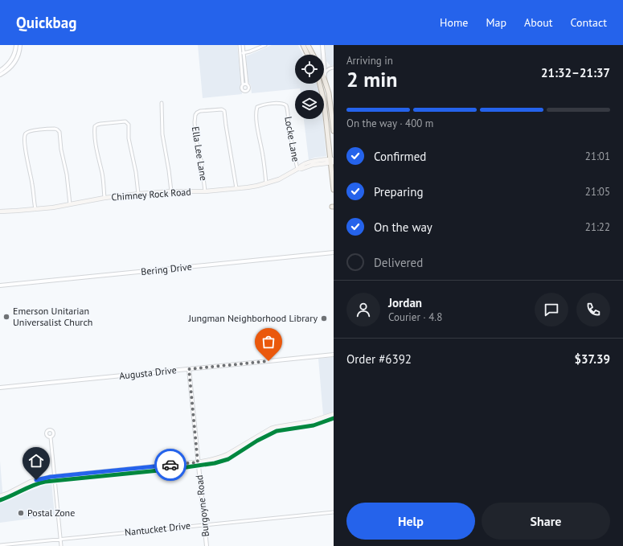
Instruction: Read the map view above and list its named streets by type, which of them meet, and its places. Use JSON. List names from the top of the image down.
{
  "streets": {
    "main road": ["Chimney Rock Road"],
    "street": [
      "Locke Lane",
      "Ella Lee Lane",
      "Bering Drive",
      "Augusta Drive",
      "Burgoyne Road",
      "Nantucket Drive"
    ]
  },
  "crossings": [
    ["Locke Lane", "Chimney Rock Road"],
    ["Ella Lee Lane", "Chimney Rock Road"],
    ["Augusta Drive", "Burgoyne Road"],
    ["Burgoyne Road", "Nantucket Drive"]
  ],
  "places": ["Emerson Unitarian Universalist Church", "Jungman Neighborhood Library", "Postal Zone"],
  "page": {
    "header": "Quickbag",
    "nav": [
      "Home",
      "Map",
      "About",
      "Contact"
    ],
    "heading": ["2 min", "Arriving in", "21:32–21:37"],
    "panel": [
      "Jordan",
      "Courier · 4.8",
      "Order #6392",
      "$37.39"
    ],
    "bar": "On the way · 400 m",
    "list": [
      ["Confirmed", "21:01"],
      ["Preparing", "21:05"],
      ["On the way", "21:22"],
      "Delivered"
    ],
    "buttons": ["Help", "Share"]
  }
}
